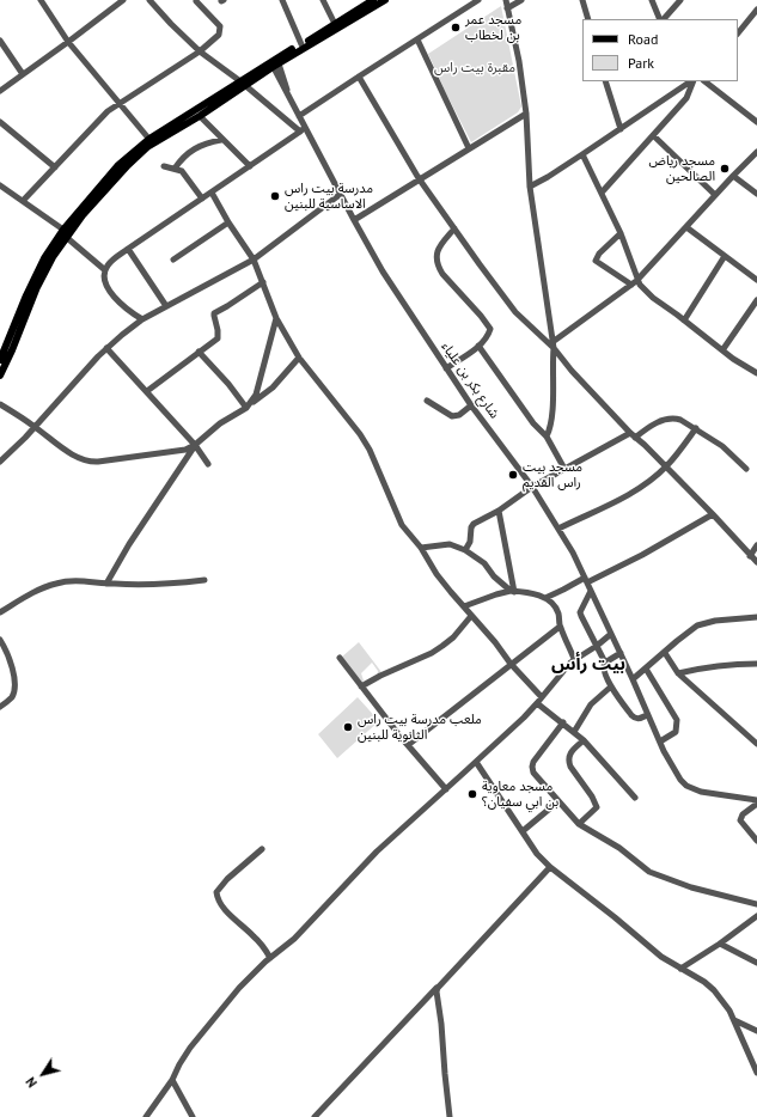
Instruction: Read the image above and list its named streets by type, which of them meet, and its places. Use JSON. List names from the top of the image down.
{
  "streets": {
    "street": ["شارع بكر بن علياء"]
  },
  "districts": ["بيت رأس"],
  "parks": ["مقبرة بيت راس"],
  "places": [
    "مسجد عمر بن لخطاب",
    "مسجد رياض الصالحين",
    "مدرسة بيت راس الاساسية للبنين",
    "مسجد بيت راس القديم",
    "ملعب مدرسة بيت راس الثانوية للبنين",
    "مسجد معاوية بن ابي سفيان؟"
  ],
  "legend": ["Road", "Park"],
  "north": "bottom left"
}
